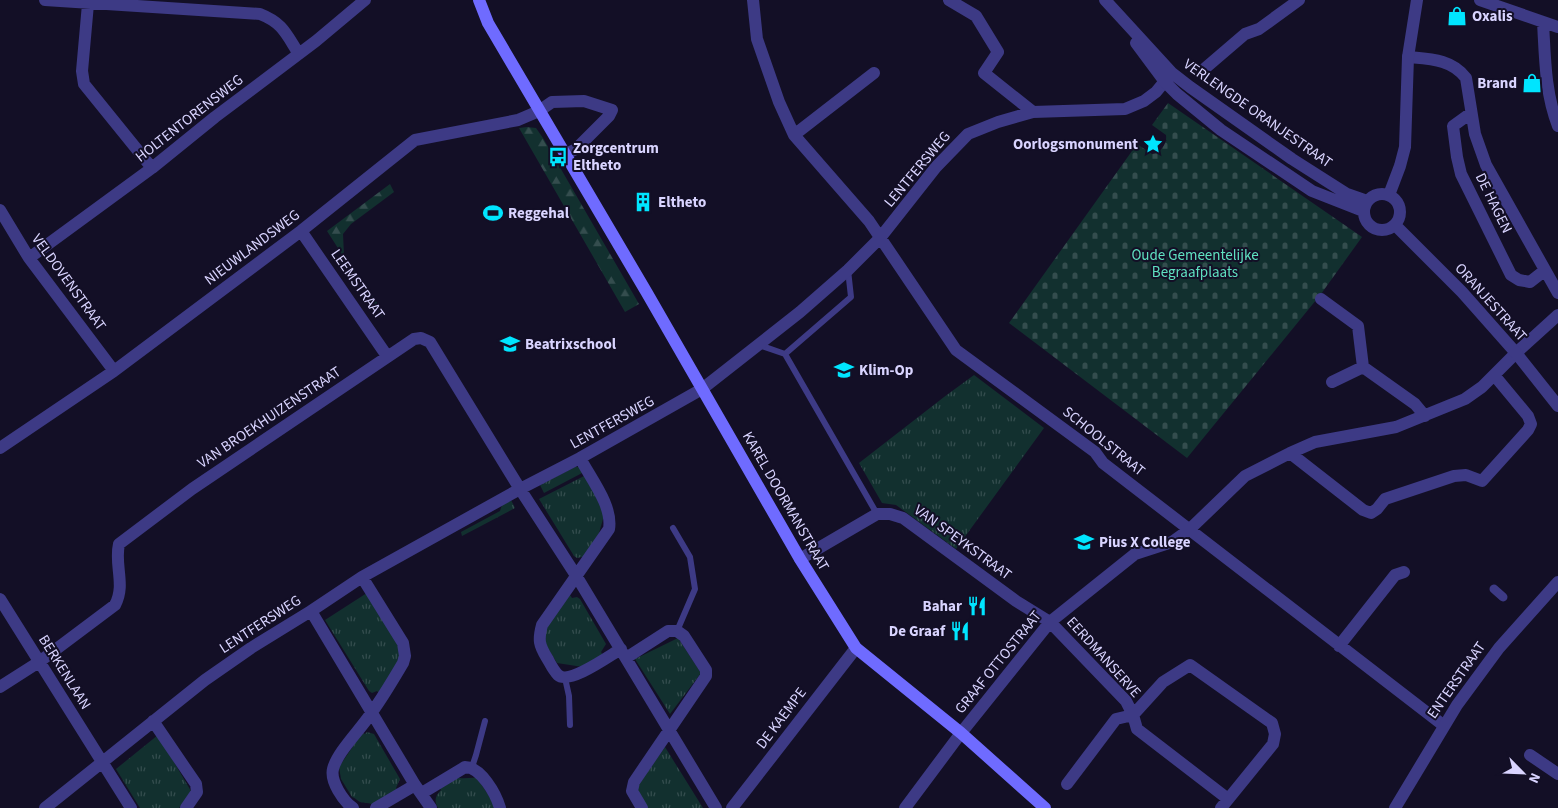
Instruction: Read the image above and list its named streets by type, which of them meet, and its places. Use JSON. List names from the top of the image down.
{
  "streets": {
    "main road": ["KAREL DOORMANSTRAAT"],
    "street": [
      "VERLENGDE ORANJESTRAAT",
      "HOLTENTORENSWEG",
      "LENTFERSWEG",
      "DE HAGEN",
      "NIEUWLANDSWEG",
      "VELDOVENSTRAAT",
      "LEEMSTRAAT",
      "ORANJESTRAAT",
      "VAN BROEKHUIZENSTRAAT",
      "SCHOOLSTRAAT",
      "VAN SPEYKSTRAAT",
      "EERDMANSERVE",
      "GRAAF OTTOSTRAAT",
      "BERKENLAAN",
      "ENTERSTRAAT",
      "DE KAEMPE"
    ]
  },
  "crossings": [
    ["VERLENGDE ORANJESTRAAT", "LENTFERSWEG"],
    ["VERLENGDE ORANJESTRAAT", "ORANJESTRAAT"],
    ["HOLTENTORENSWEG", "VELDOVENSTRAAT"],
    ["LENTFERSWEG", "VAN BROEKHUIZENSTRAAT"],
    ["LENTFERSWEG", "SCHOOLSTRAAT"],
    ["LENTFERSWEG", "KAREL DOORMANSTRAAT"],
    ["LENTFERSWEG", "BERKENLAAN"],
    ["NIEUWLANDSWEG", "VELDOVENSTRAAT"],
    ["NIEUWLANDSWEG", "LEEMSTRAAT"],
    ["NIEUWLANDSWEG", "KAREL DOORMANSTRAAT"],
    ["LEEMSTRAAT", "VAN BROEKHUIZENSTRAAT"],
    ["ORANJESTRAAT", "GRAAF OTTOSTRAAT"],
    ["VAN BROEKHUIZENSTRAAT", "BERKENLAAN"],
    ["SCHOOLSTRAAT", "GRAAF OTTOSTRAAT"],
    ["SCHOOLSTRAAT", "ENTERSTRAAT"],
    ["KAREL DOORMANSTRAAT", "GRAAF OTTOSTRAAT"],
    ["KAREL DOORMANSTRAAT", "DE KAEMPE"],
    ["VAN SPEYKSTRAAT", "EERDMANSERVE"],
    ["VAN SPEYKSTRAAT", "GRAAF OTTOSTRAAT"],
    ["EERDMANSERVE", "GRAAF OTTOSTRAAT"]
  ],
  "parks": ["Oude Gemeentelijke Begraafplaats"],
  "places": {
    "shop": ["Oxalis", "Brand"],
    "place": ["Oorlogsmonument"],
    "bus stop": ["Zorgcentrum Eltheto"],
    "building": ["Eltheto"],
    "sports": ["Reggehal"],
    "school or university": ["Beatrixschool", "Klim-Op", "Pius X College"],
    "restaurant": ["Bahar", "De Graaf"]
  },
  "north": "bottom right"
}
